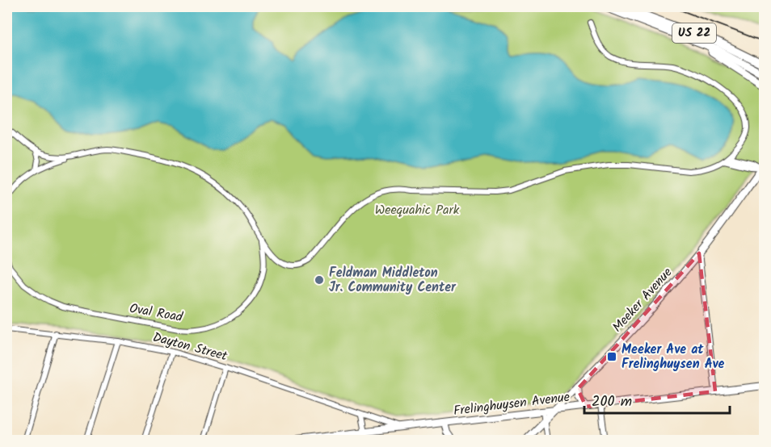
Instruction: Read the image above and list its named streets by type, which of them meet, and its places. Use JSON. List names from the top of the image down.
{
  "streets": {
    "highway": ["US 22"],
    "main road": ["Meeker Avenue", "Frelinghuysen Avenue"],
    "street": ["Oval Road", "Dayton Street"]
  },
  "crossings": [
    ["Meeker Avenue", "Frelinghuysen Avenue"],
    ["Dayton Street", "Frelinghuysen Avenue"]
  ],
  "parks": ["Weequahic Park"],
  "places": {
    "other": ["Feldman Middleton Jr. Community Center"],
    "transit": ["Meeker Ave at Frelinghuysen Ave"]
  },
  "scale_bar": "200 m"
}
